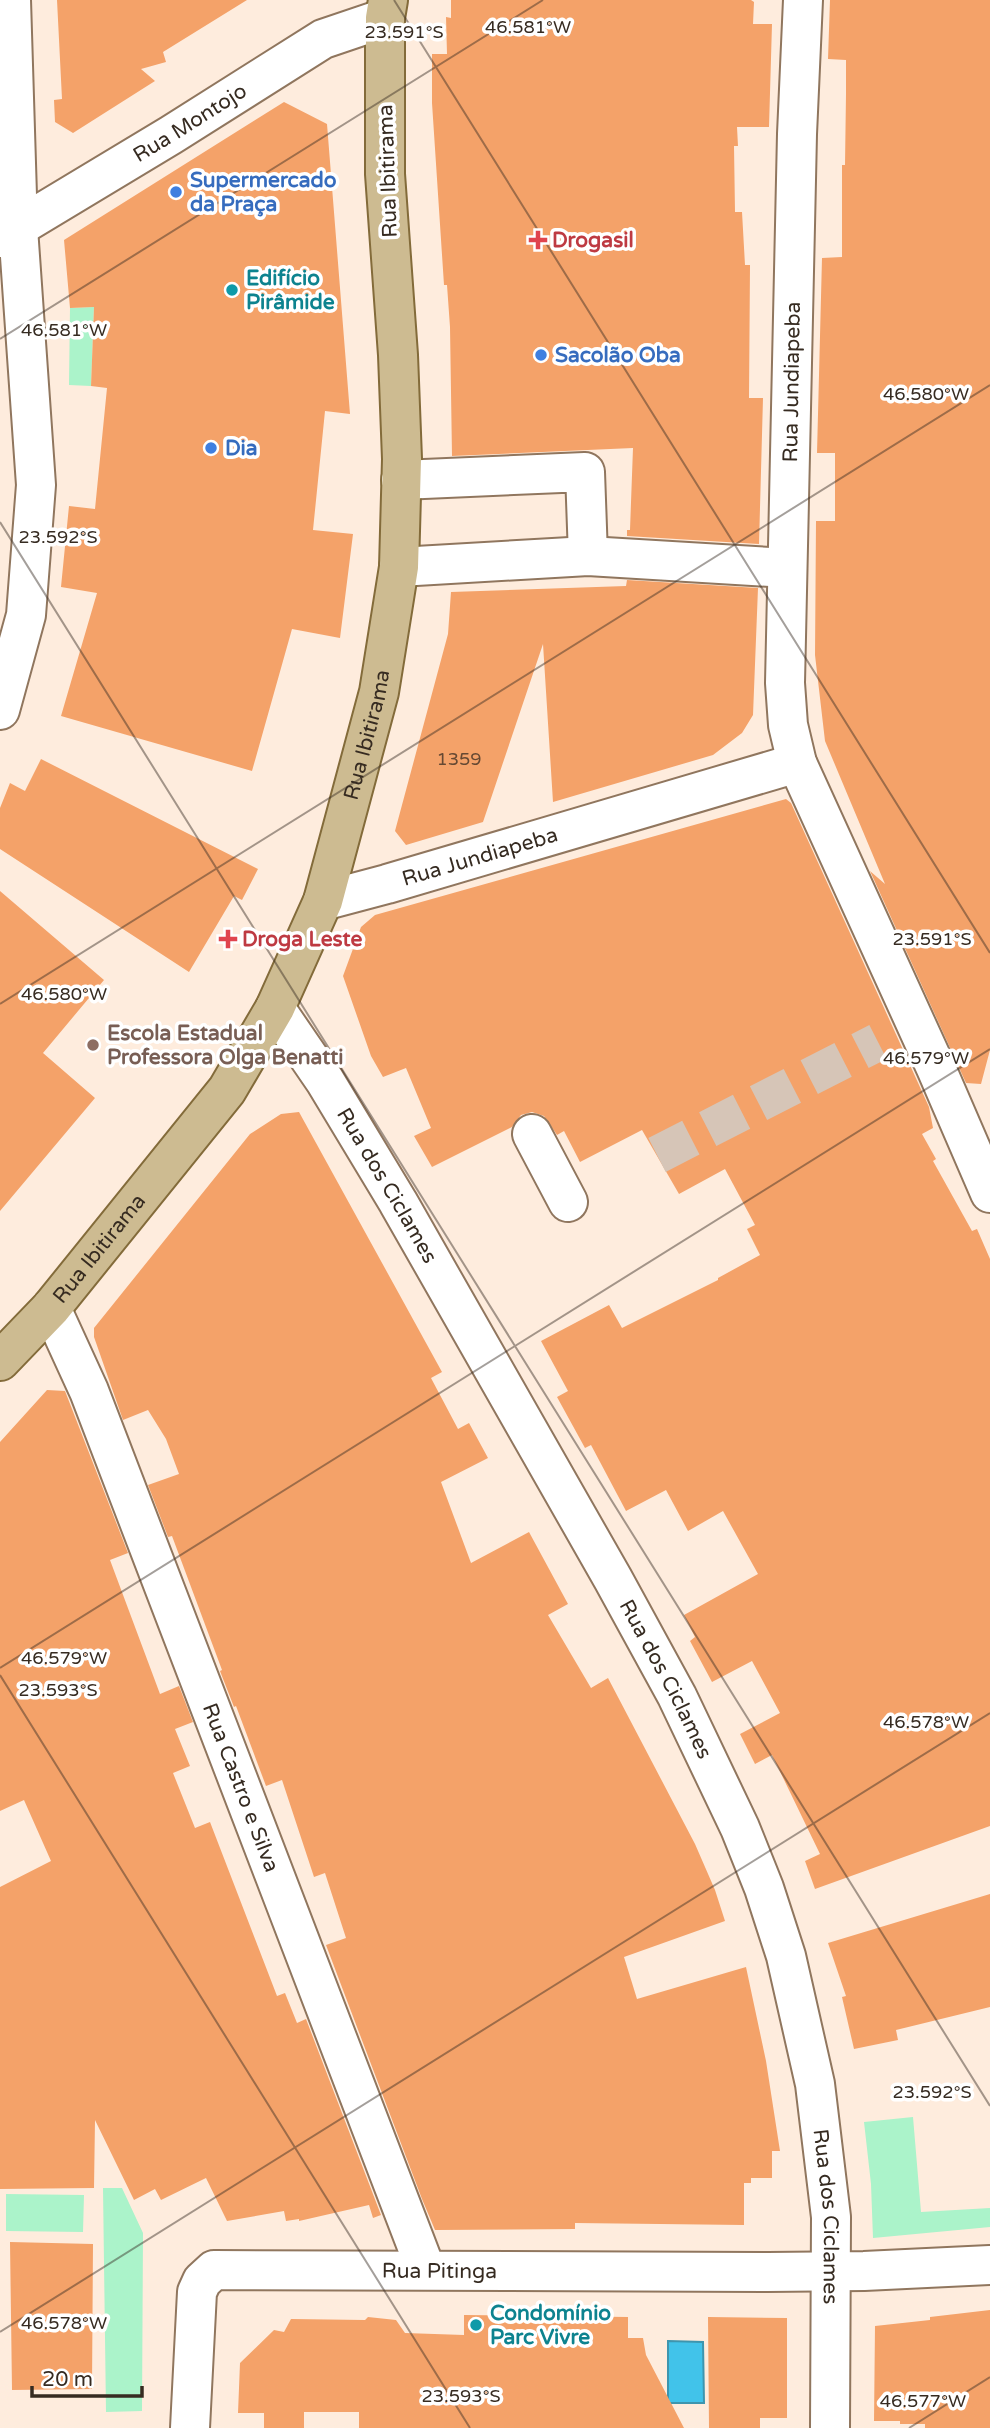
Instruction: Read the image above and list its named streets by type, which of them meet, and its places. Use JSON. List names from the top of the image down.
{
  "streets": {
    "main road": ["Rua Ibitirama"],
    "street": [
      "Rua Montojo",
      "Rua Jundiapeba",
      "Rua dos Ciclames",
      "Rua Castro e Silva",
      "Rua Pitinga"
    ]
  },
  "crossings": [
    ["Rua Montojo", "Rua Ibitirama"],
    ["Rua Ibitirama", "Rua Jundiapeba"],
    ["Rua Ibitirama", "Rua dos Ciclames"],
    ["Rua Ibitirama", "Rua Castro e Silva"],
    ["Rua dos Ciclames", "Rua Pitinga"],
    ["Rua Castro e Silva", "Rua Pitinga"]
  ],
  "places": {
    "other": [
      "Supermercado da Praça",
      "Edifício Pirâmide",
      "Sacolão Oba",
      "Dia",
      "Escola Estadual Professora Olga Benatti",
      "Condomínio Parc Vivre"
    ],
    "health": ["Drogasil", "Droga Leste"]
  },
  "house_numbers": ["1359"],
  "scale_bar": "20 m",
  "coordinates": [
    "46.581°W",
    "23.591°S",
    "46.580°W",
    "23.592°S",
    "46.579°W",
    "23.593°S",
    "46.578°W",
    "46.577°W"
  ]
}
